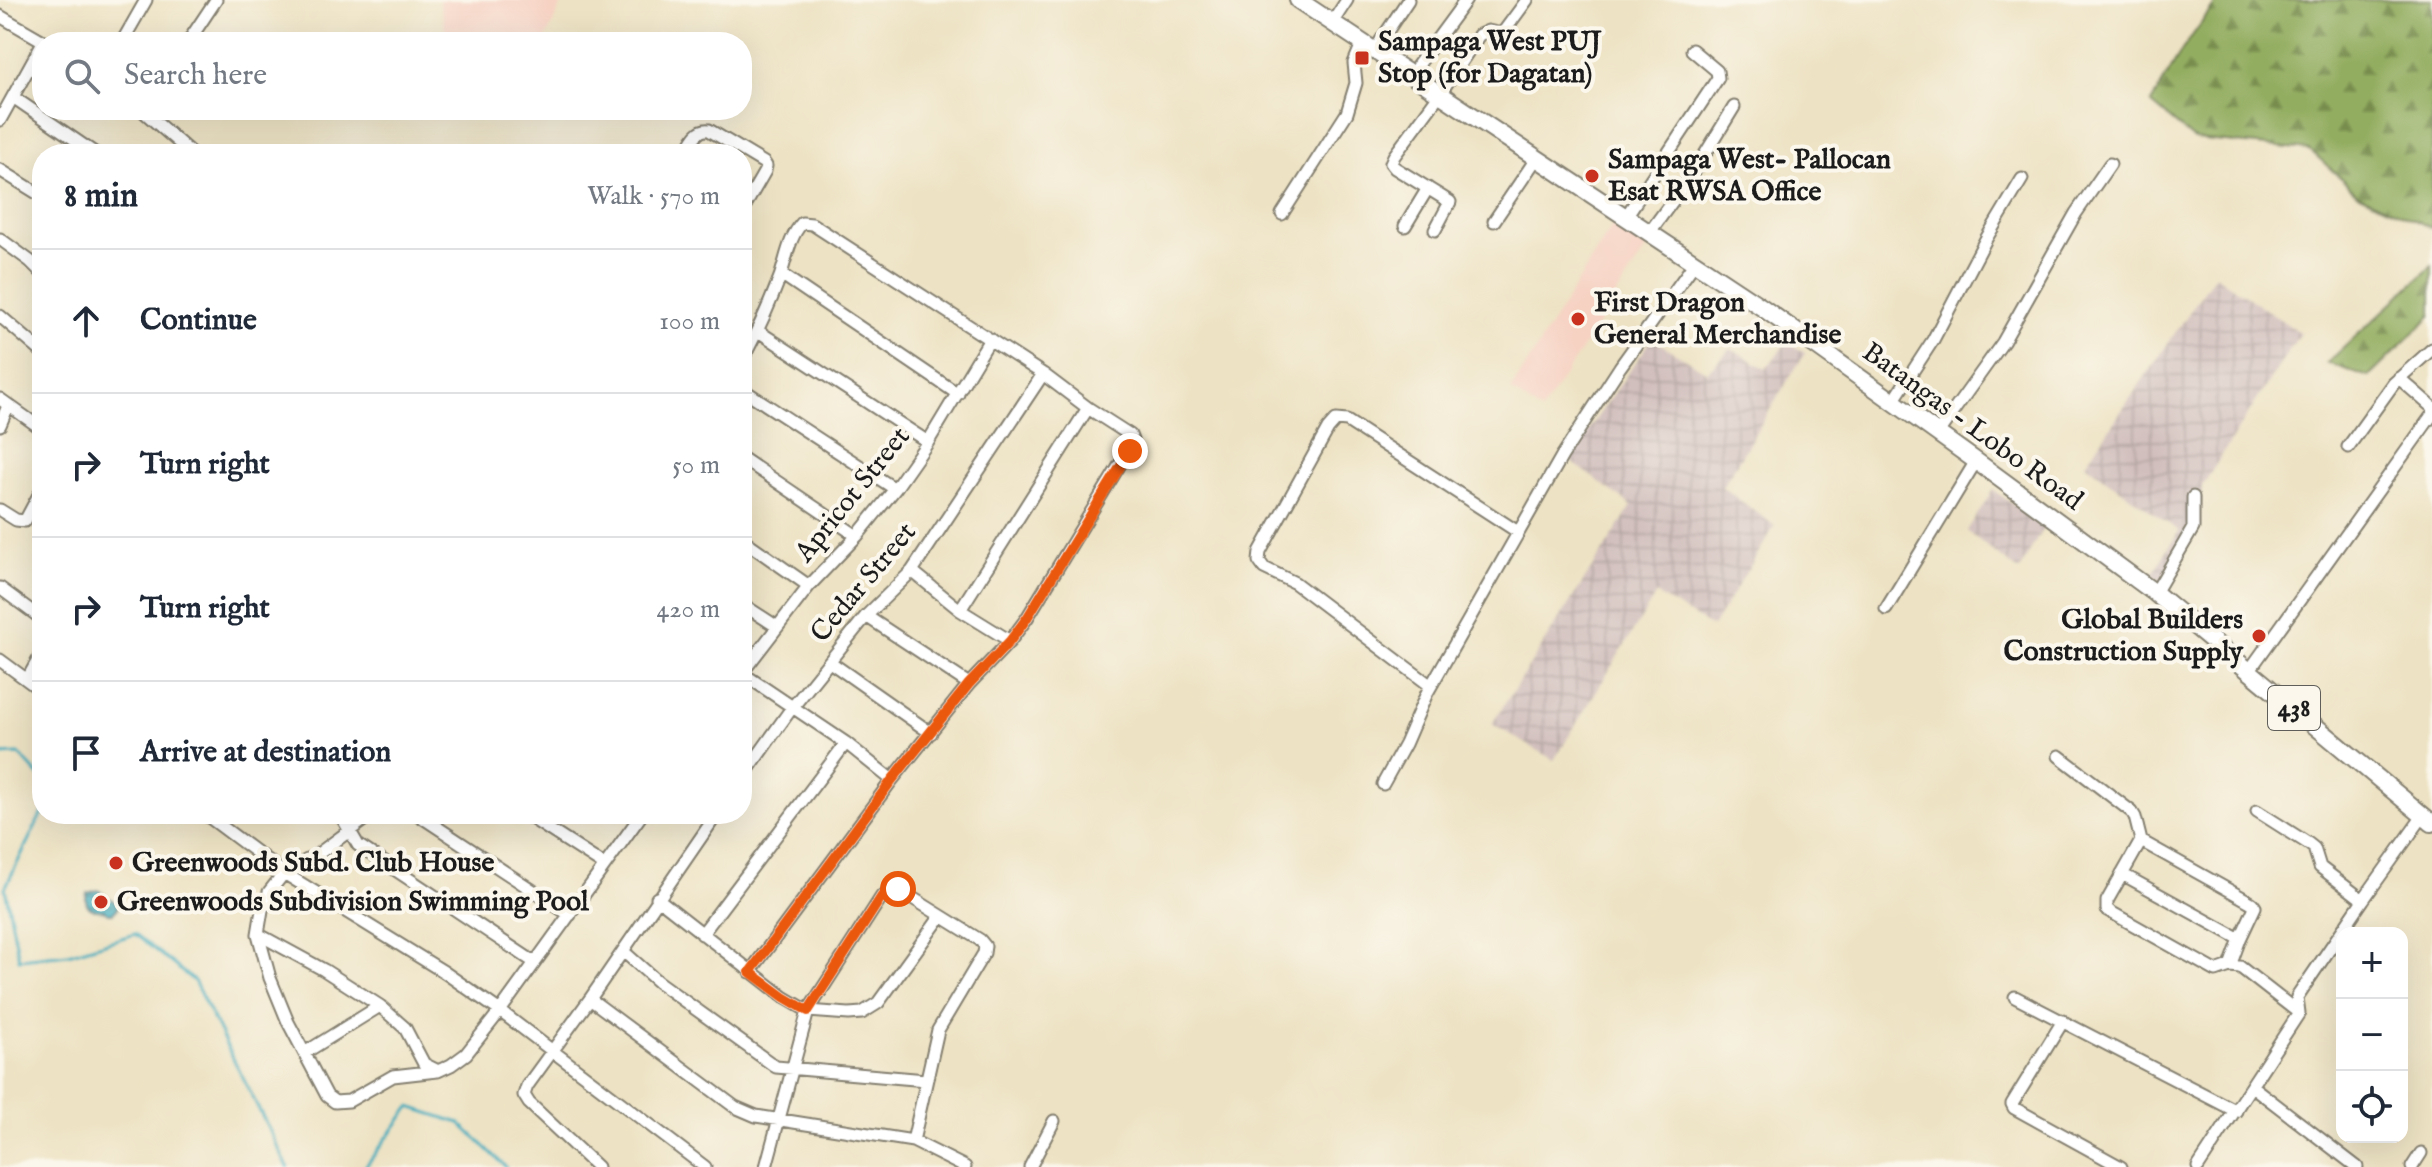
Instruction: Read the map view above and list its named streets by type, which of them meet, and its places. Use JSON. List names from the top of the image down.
{
  "streets": {
    "main road": ["Batangas - Lobo Road", "438"],
    "street": ["Apricot Street", "Cedar Street"]
  },
  "places": {
    "transit": ["Sampaga West PUJ Stop (for Dagatan)"],
    "other": [
      "Sampaga West- Pallocan Esat RWSA Office",
      "First Dragon General Merchandise",
      "Global Builders Construction Supply",
      "Greenwoods Subd. Club House",
      "Greenwoods Subdivision Swimming Pool"
    ]
  },
  "page": {
    "search": "Search here",
    "heading": ["8 min", "Walk · 570 m"],
    "list": [
      ["Continue", "100 m"],
      ["Turn right", "50 m"],
      ["Turn right", "420 m"],
      "Arrive at destination"
    ],
    "map_buttons": ["+", "−"]
  }
}
